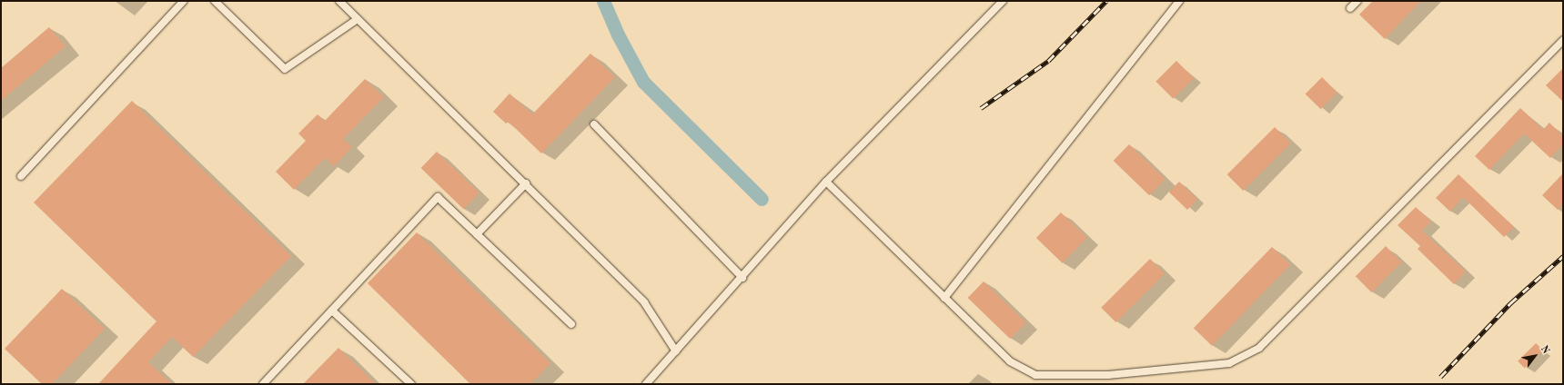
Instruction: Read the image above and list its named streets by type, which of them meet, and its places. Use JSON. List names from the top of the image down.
{
  "north": "top right"
}
